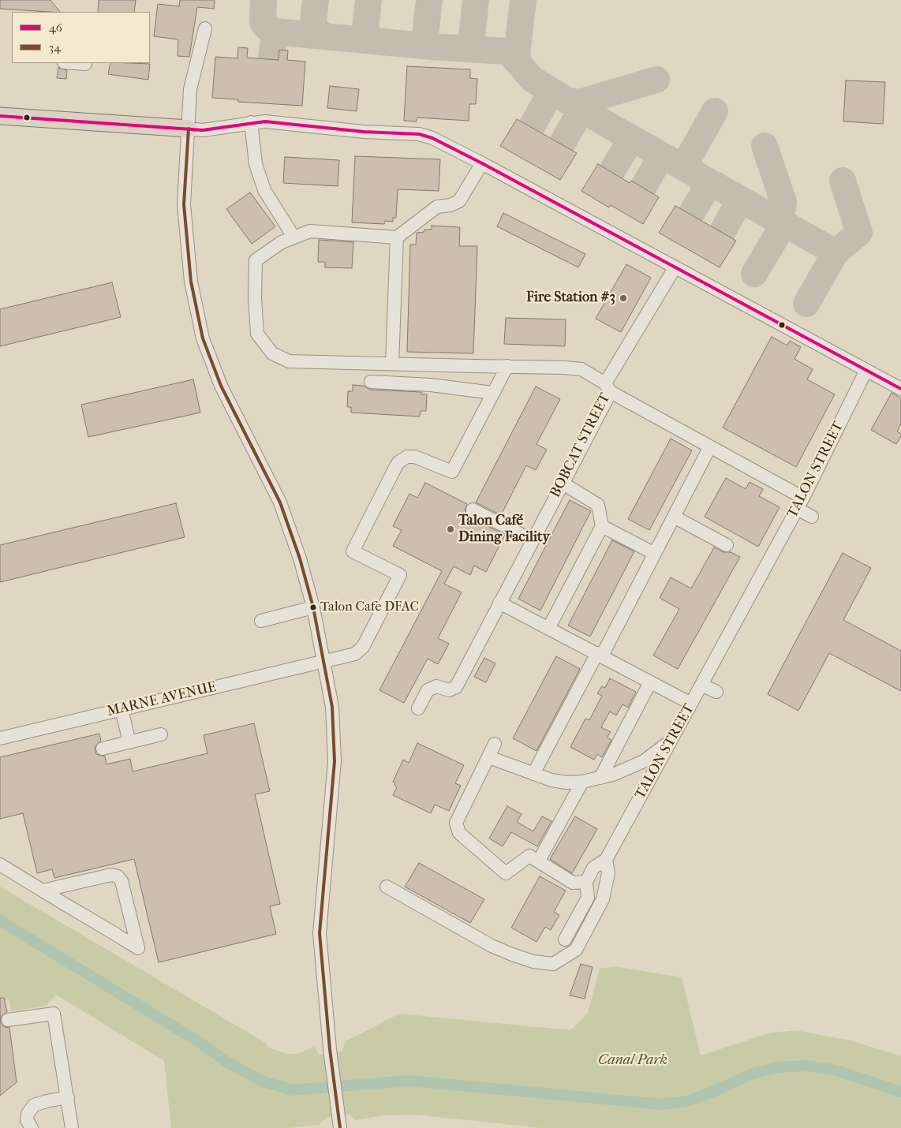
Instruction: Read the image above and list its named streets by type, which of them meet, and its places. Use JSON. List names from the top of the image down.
{
  "streets": {
    "street": ["BOBCAT STREET", "TALON STREET", "MARNE AVENUE"]
  },
  "parks": ["Canal Park"],
  "places": ["Fire Station #3", "Talon Café Dining Facility", "Talon Cafe DFAC"],
  "lines": ["transit line 46", "transit line 34"],
  "legend": ["46", "34"]
}
